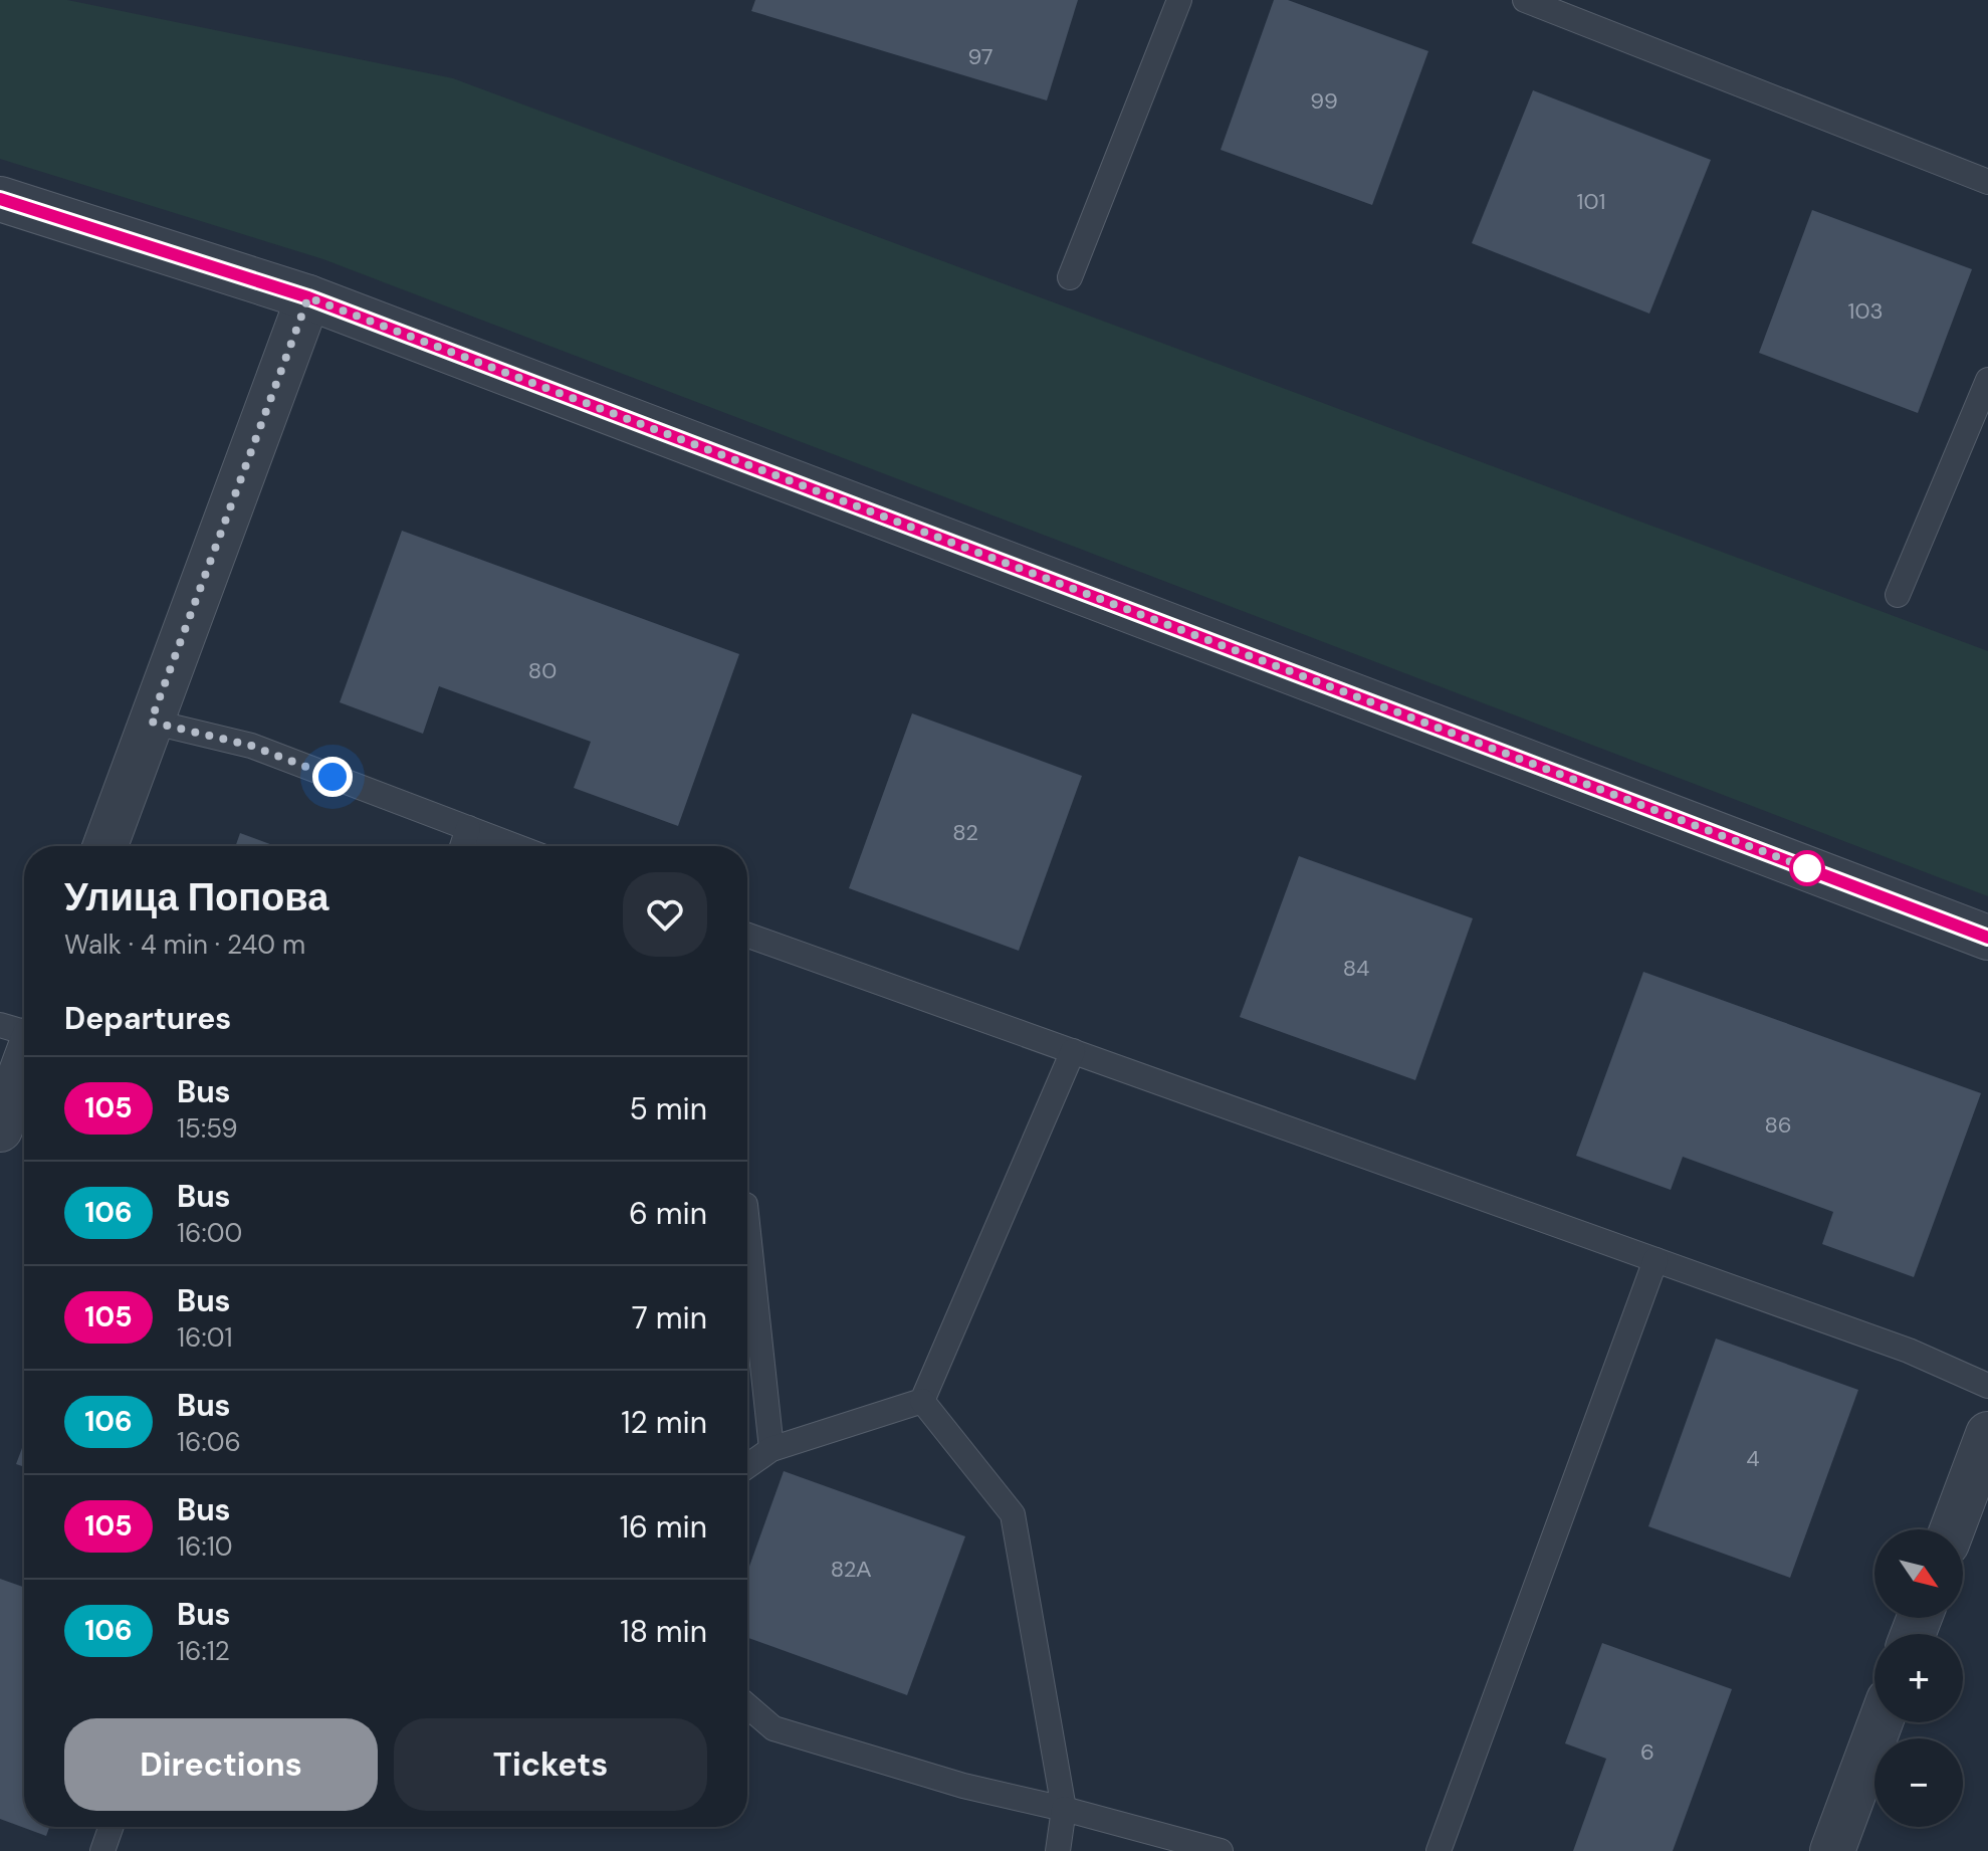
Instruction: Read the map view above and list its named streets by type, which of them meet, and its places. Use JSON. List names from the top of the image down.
{
  "lines": ["bus line 105"],
  "house_numbers": [
    "97",
    "99",
    "101",
    "103",
    "80",
    "82",
    "84",
    "86",
    "4",
    "82А",
    "6"
  ],
  "north": "bottom right",
  "page": {
    "heading": [
      ["Улица Попова", "Walk · 4 min · 240 m"],
      "Departures"
    ],
    "list": [
      {
        "mark": "105",
        "name": "Bus",
        "note": "15:59",
        "value": "5 min"
      },
      {
        "mark": "106",
        "name": "Bus",
        "note": "16:00",
        "value": "6 min"
      },
      {
        "mark": "105",
        "name": "Bus",
        "note": "16:01",
        "value": "7 min"
      },
      {
        "mark": "106",
        "name": "Bus",
        "note": "16:06",
        "value": "12 min"
      },
      {
        "mark": "105",
        "name": "Bus",
        "note": "16:10",
        "value": "16 min"
      },
      {
        "mark": "106",
        "name": "Bus",
        "note": "16:12",
        "value": "18 min"
      }
    ],
    "map_buttons": ["+", "−"],
    "buttons": ["Directions", "Tickets"]
  }
}
